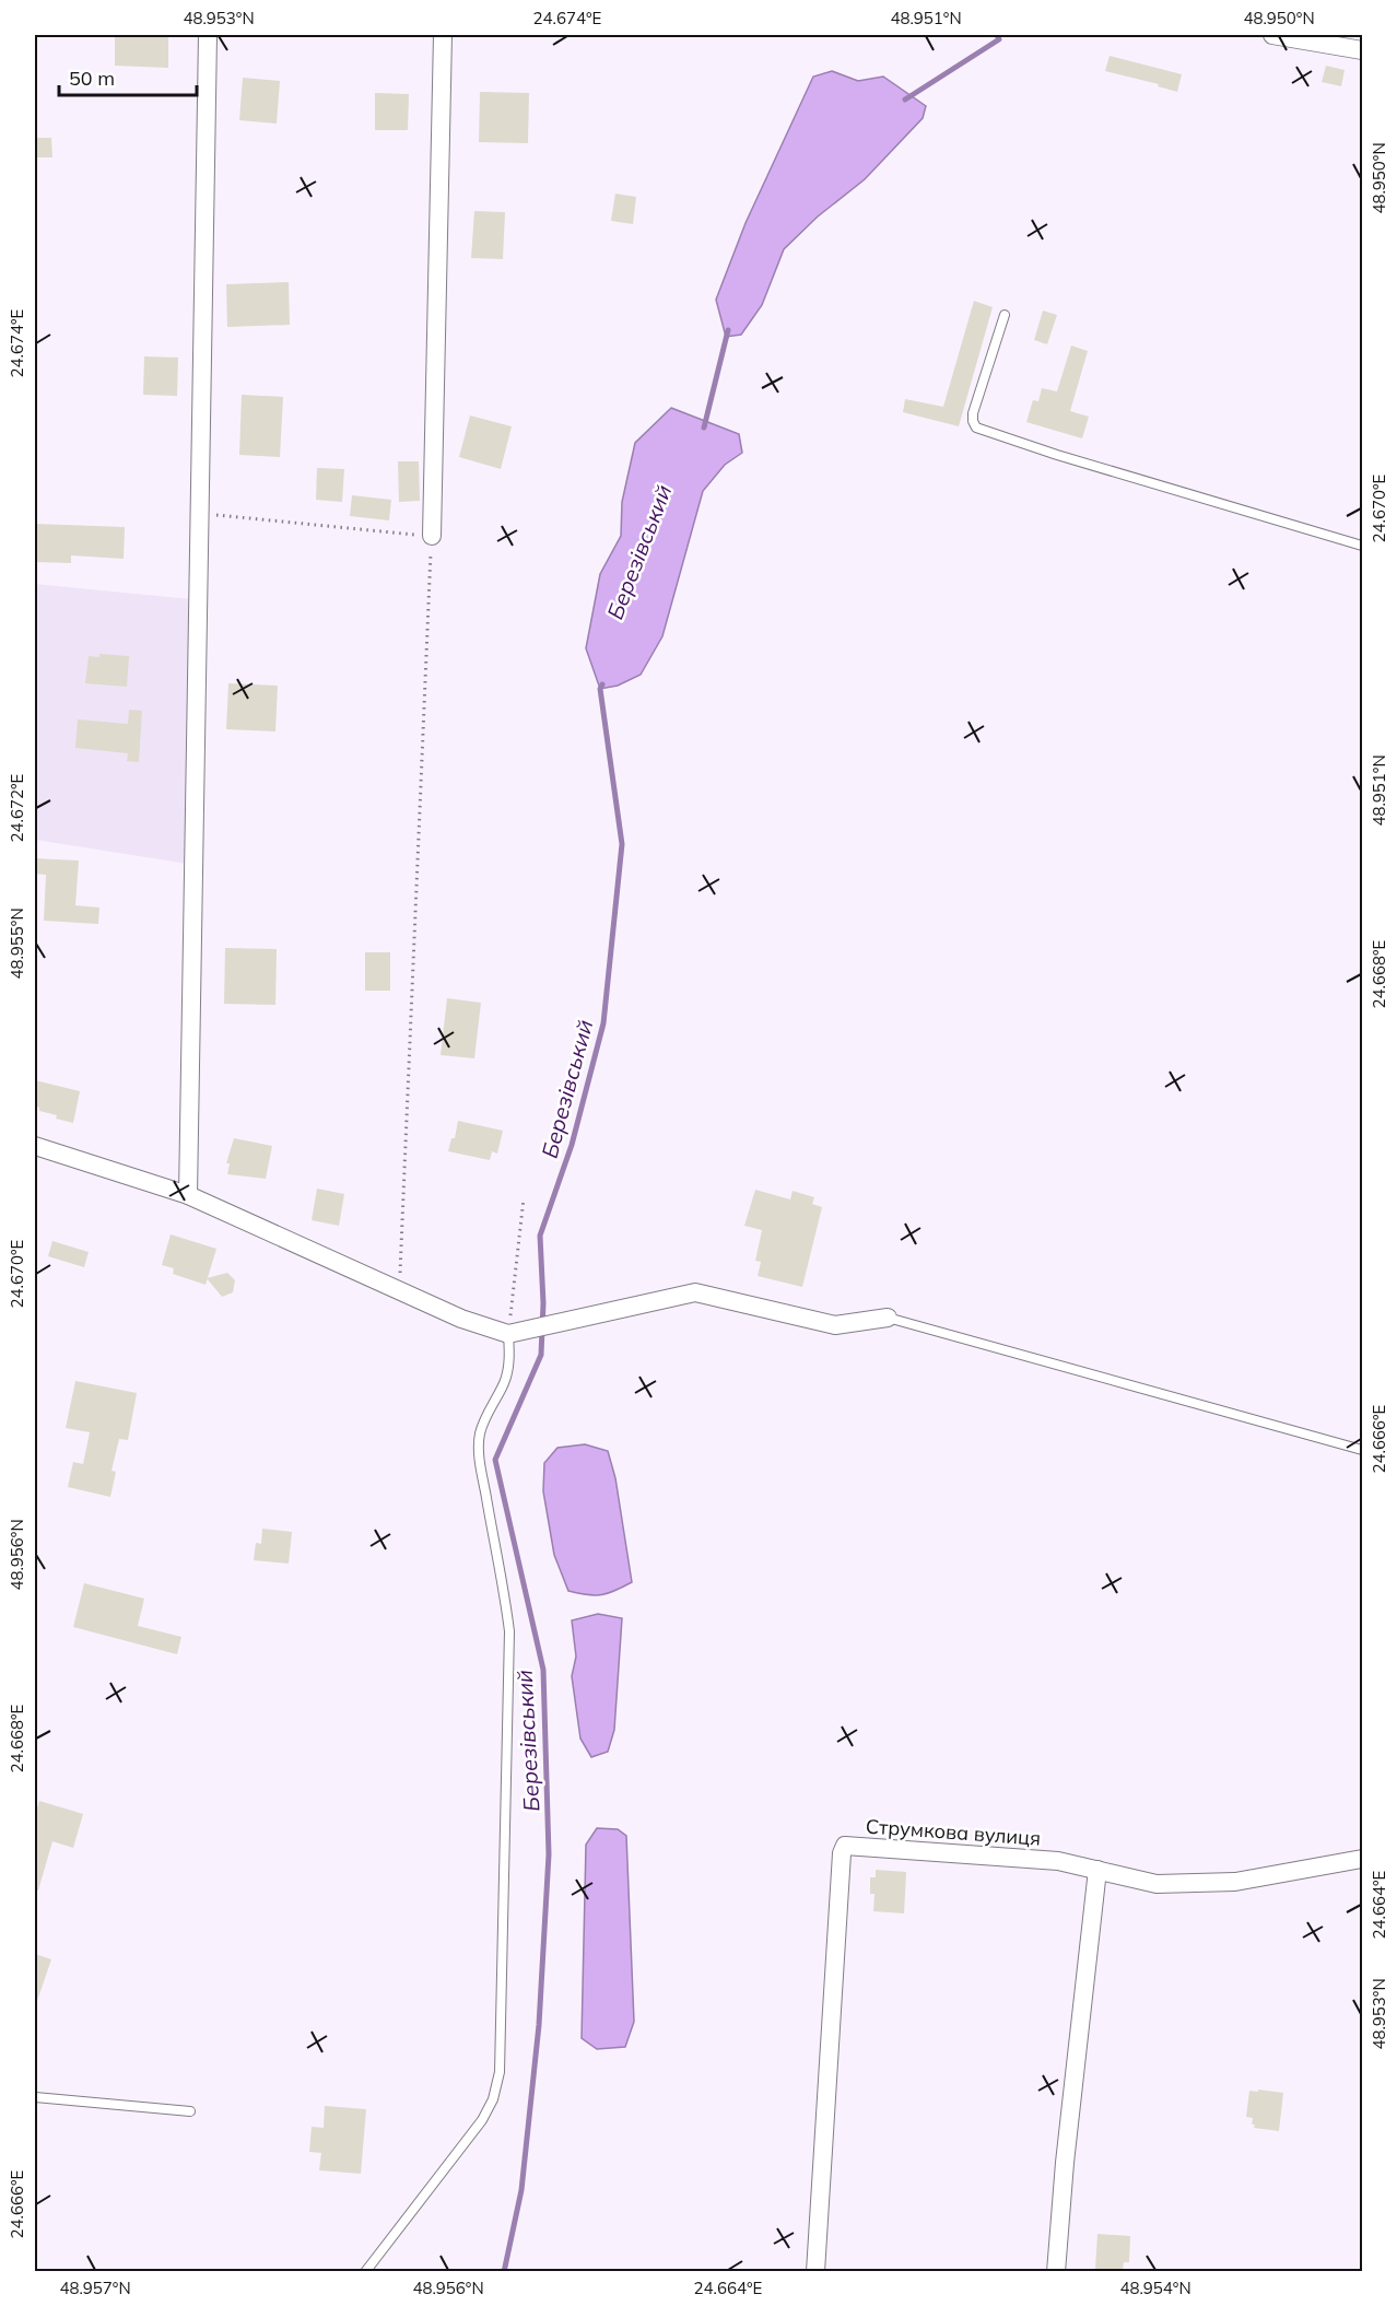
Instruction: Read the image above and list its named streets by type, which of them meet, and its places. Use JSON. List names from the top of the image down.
{
  "streets": {
    "street": ["Струмкова вулиця"]
  },
  "water": ["Березівський"],
  "scale_bar": "50 m",
  "coordinates": [
    "48.953°N",
    "24.674°E",
    "48.951°N",
    "48.950°N",
    "24.670°E",
    "24.672°E",
    "48.955°N",
    "24.668°E",
    "24.666°E",
    "48.956°N",
    "24.664°E",
    "48.957°N",
    "48.954°N"
  ]
}
